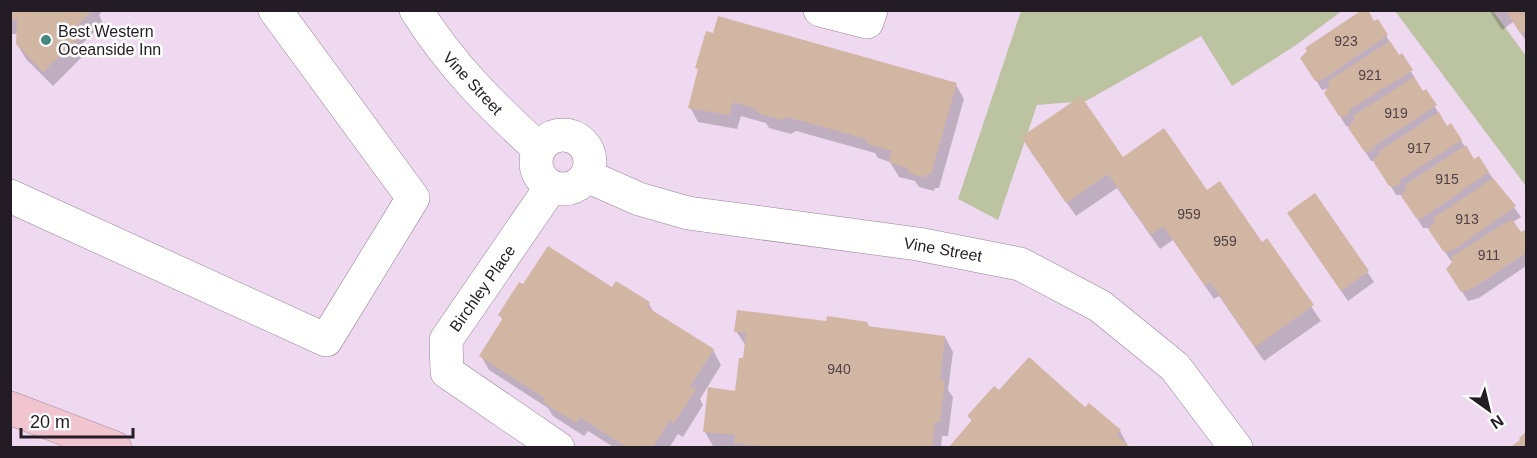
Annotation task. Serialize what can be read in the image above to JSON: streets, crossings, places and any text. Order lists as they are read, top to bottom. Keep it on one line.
{"streets":{"street":["Vine Street","Birchley Place"]},"crossings":[["Vine Street","Birchley Place"]],"places":["Best Western Oceanside Inn"],"house_numbers":["923","921","919","917","915","959","913","959","911","940"],"scale_bar":"20 m","north":"bottom right"}
